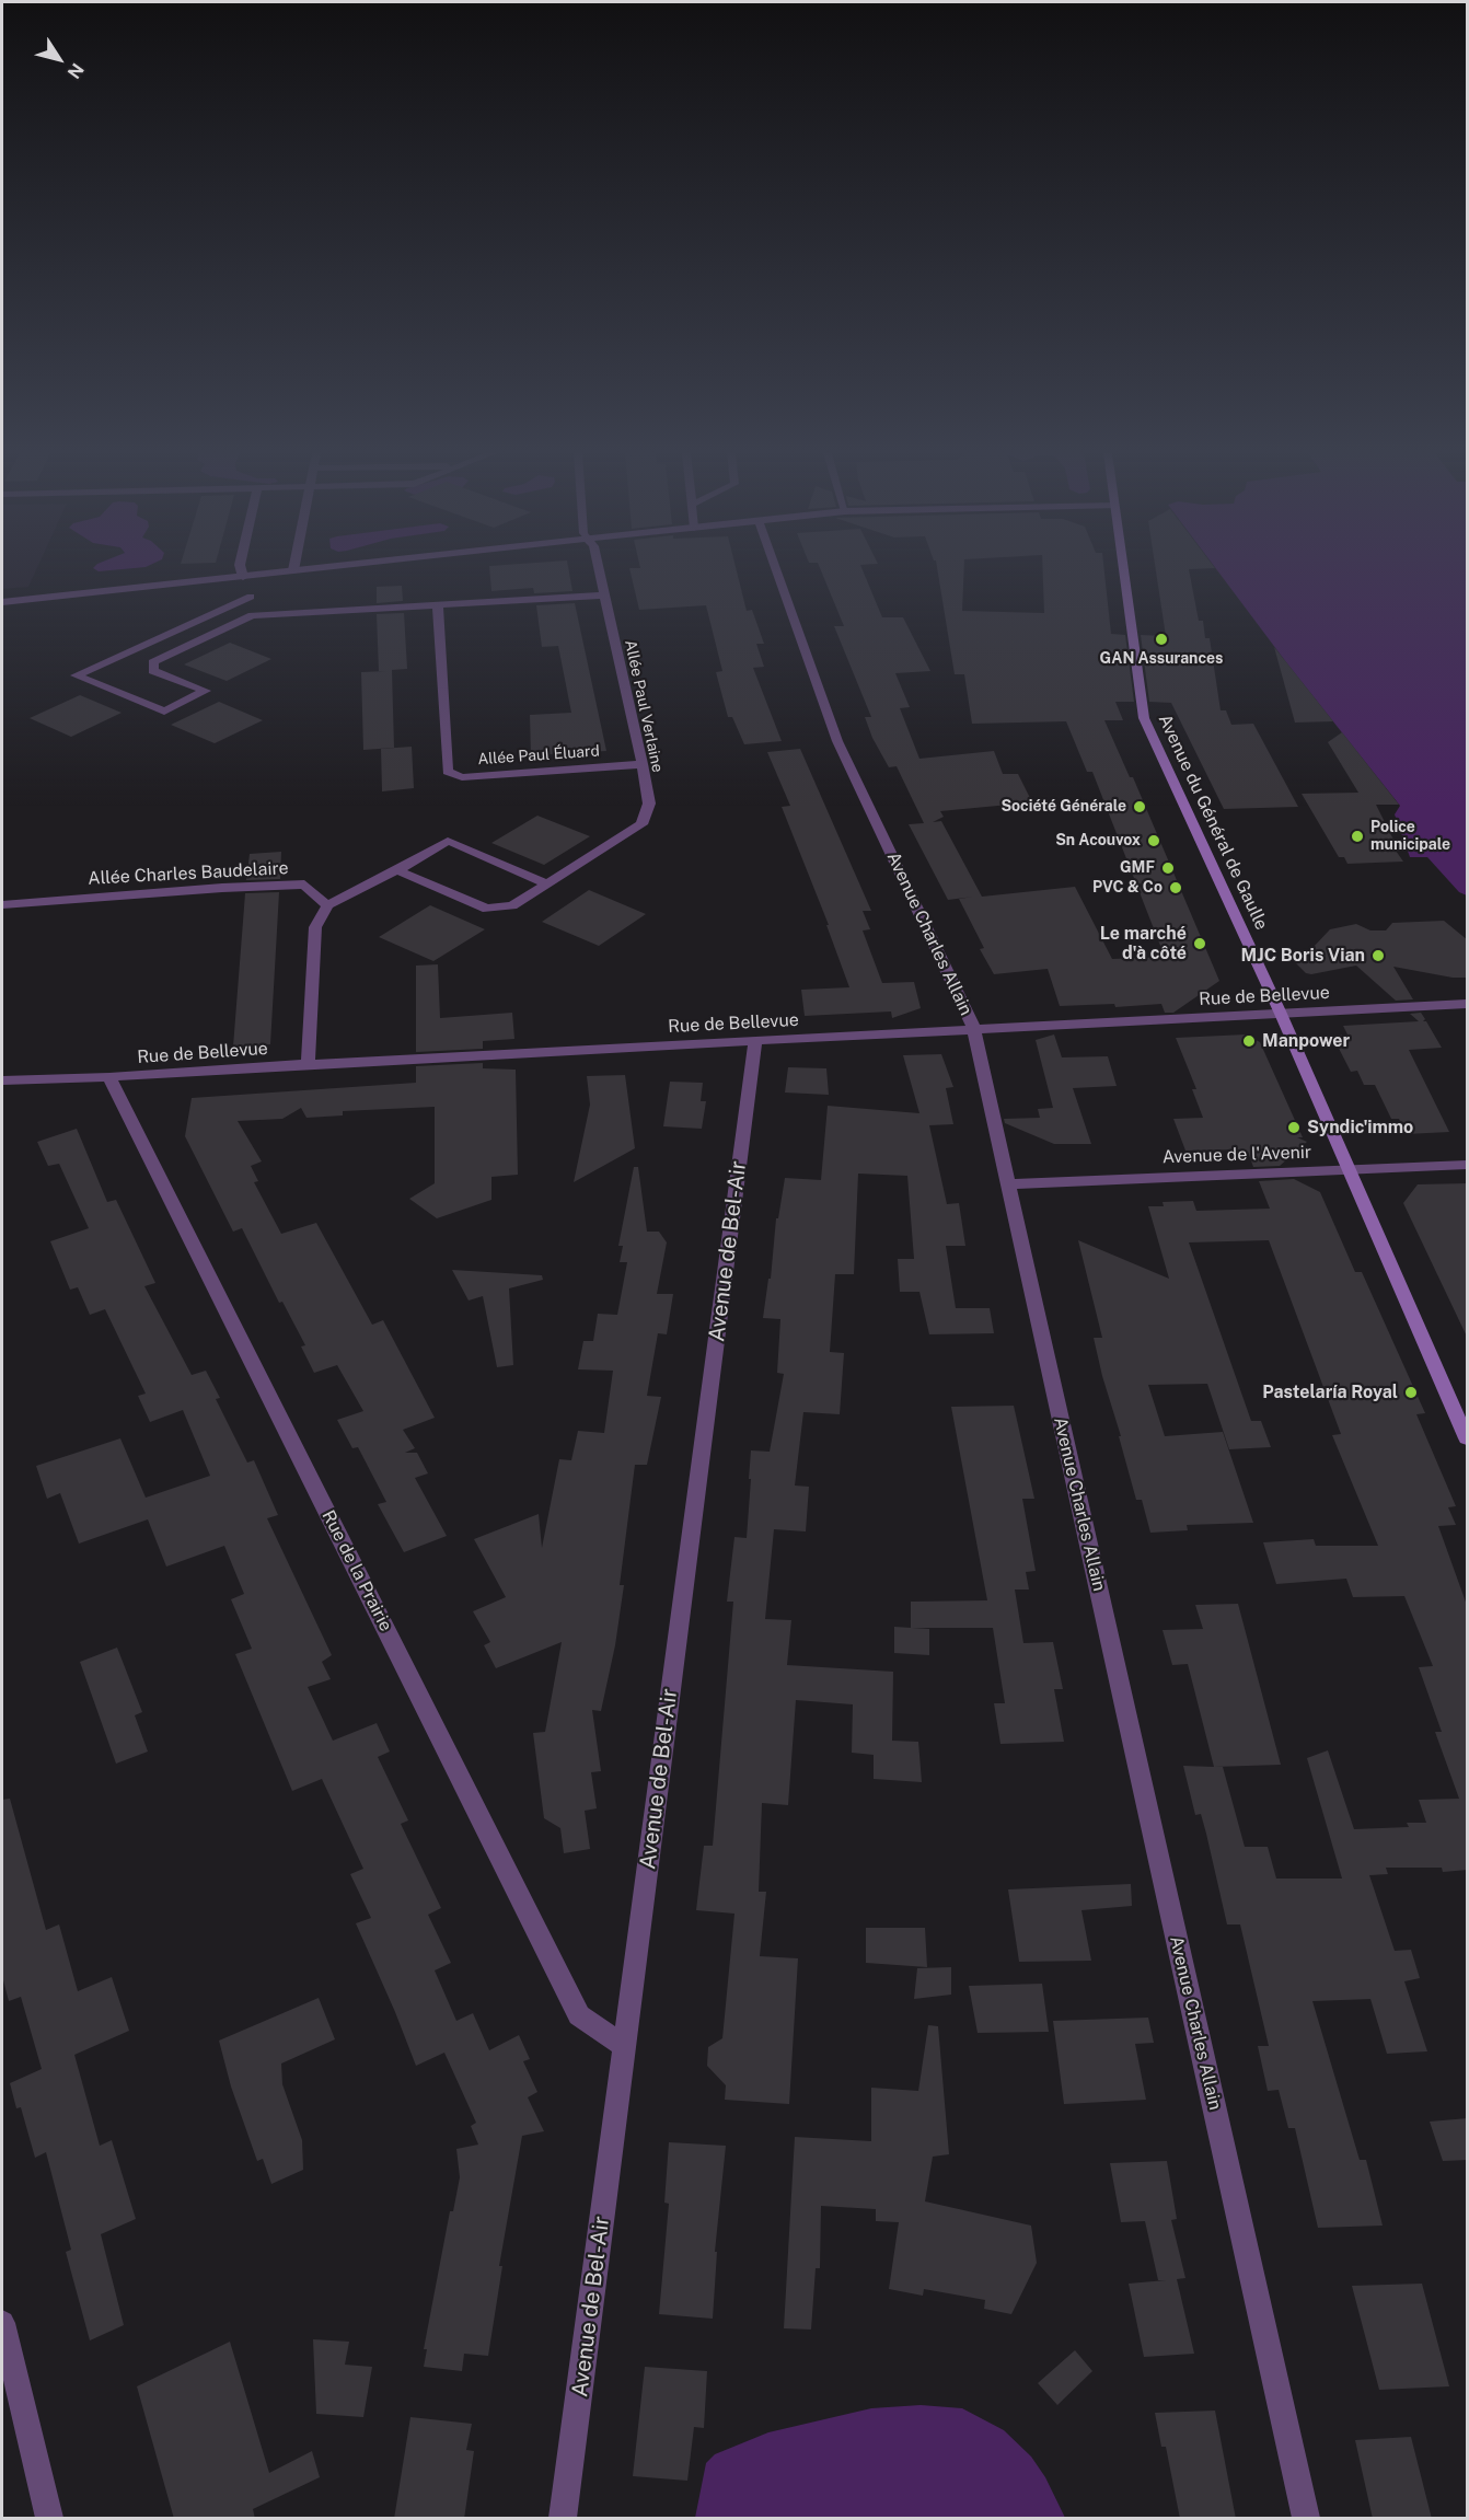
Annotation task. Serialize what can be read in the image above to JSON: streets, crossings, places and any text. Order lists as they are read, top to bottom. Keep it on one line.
{"streets":{"street":["Allée Paul Verlaine","Allée Paul Éluard","Avenue du Général de Gaulle","Allée Charles Baudelaire","Avenue Charles Allain","Rue de Bellevue","Avenue de l'Avenir","Avenue de Bel-Air","Rue de la Prairie"]},"crossings":[["Allée Paul Verlaine","Allée Paul Éluard"],["Avenue du Général de Gaulle","Rue de Bellevue"],["Avenue du Général de Gaulle","Avenue de l'Avenir"],["Avenue Charles Allain","Rue de Bellevue"],["Avenue Charles Allain","Avenue de l'Avenir"],["Rue de Bellevue","Avenue de Bel-Air"],["Rue de Bellevue","Rue de la Prairie"],["Avenue de Bel-Air","Rue de la Prairie"]],"places":["GAN Assurances","Société Générale","Police municipale","Sn Acouvox","GMF","PVC & Co","Le marché d'à côté","MJC Boris Vian","Manpower","Syndic'immo","Pastelaría Royal"],"north":"bottom right"}
